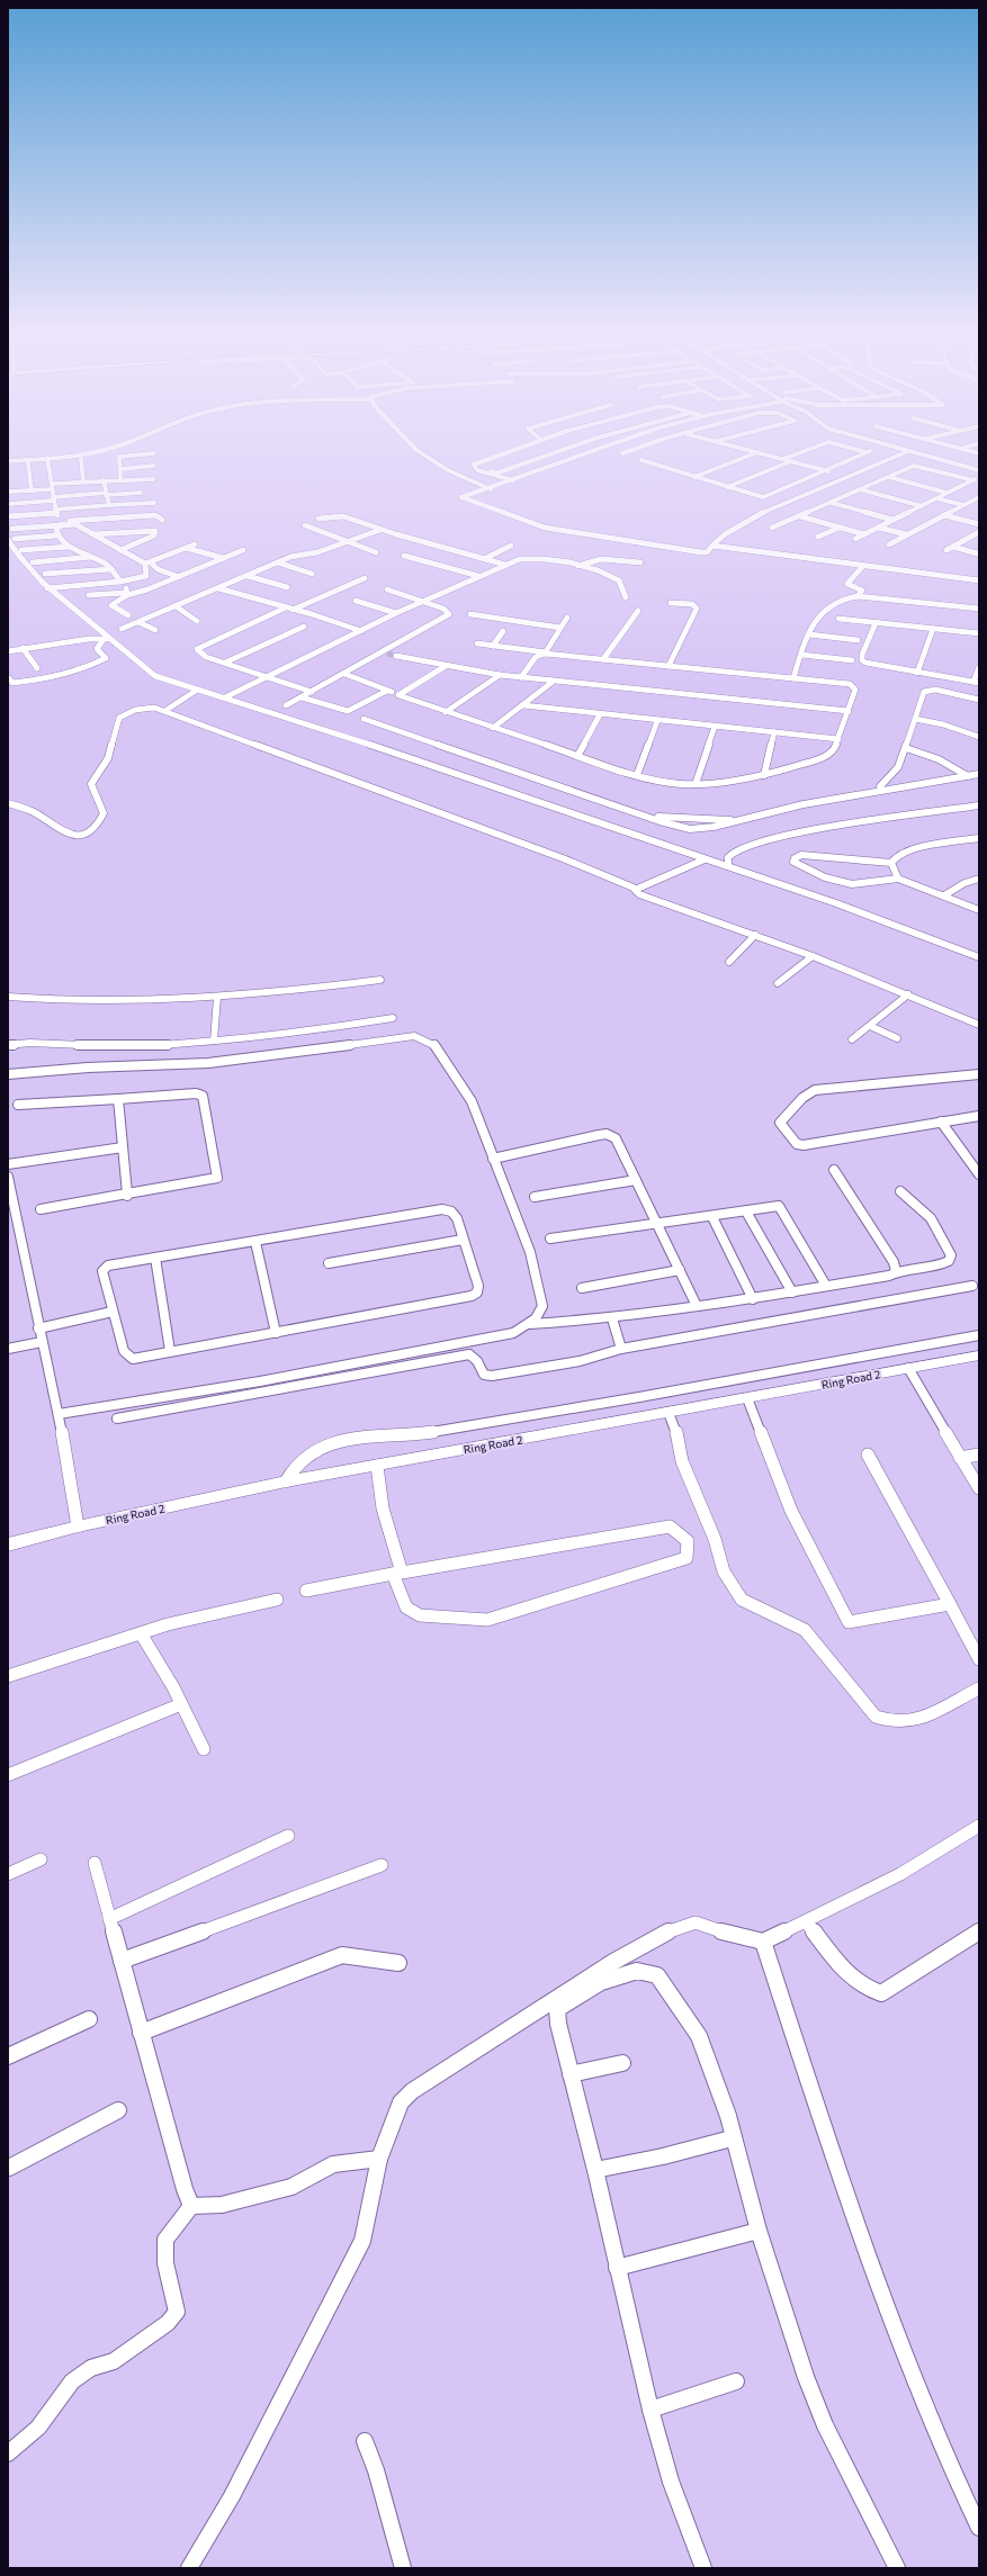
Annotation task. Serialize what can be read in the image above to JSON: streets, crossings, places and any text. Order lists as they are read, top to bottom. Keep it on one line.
{"streets":{"main road":["Ring Road 2"]}}
